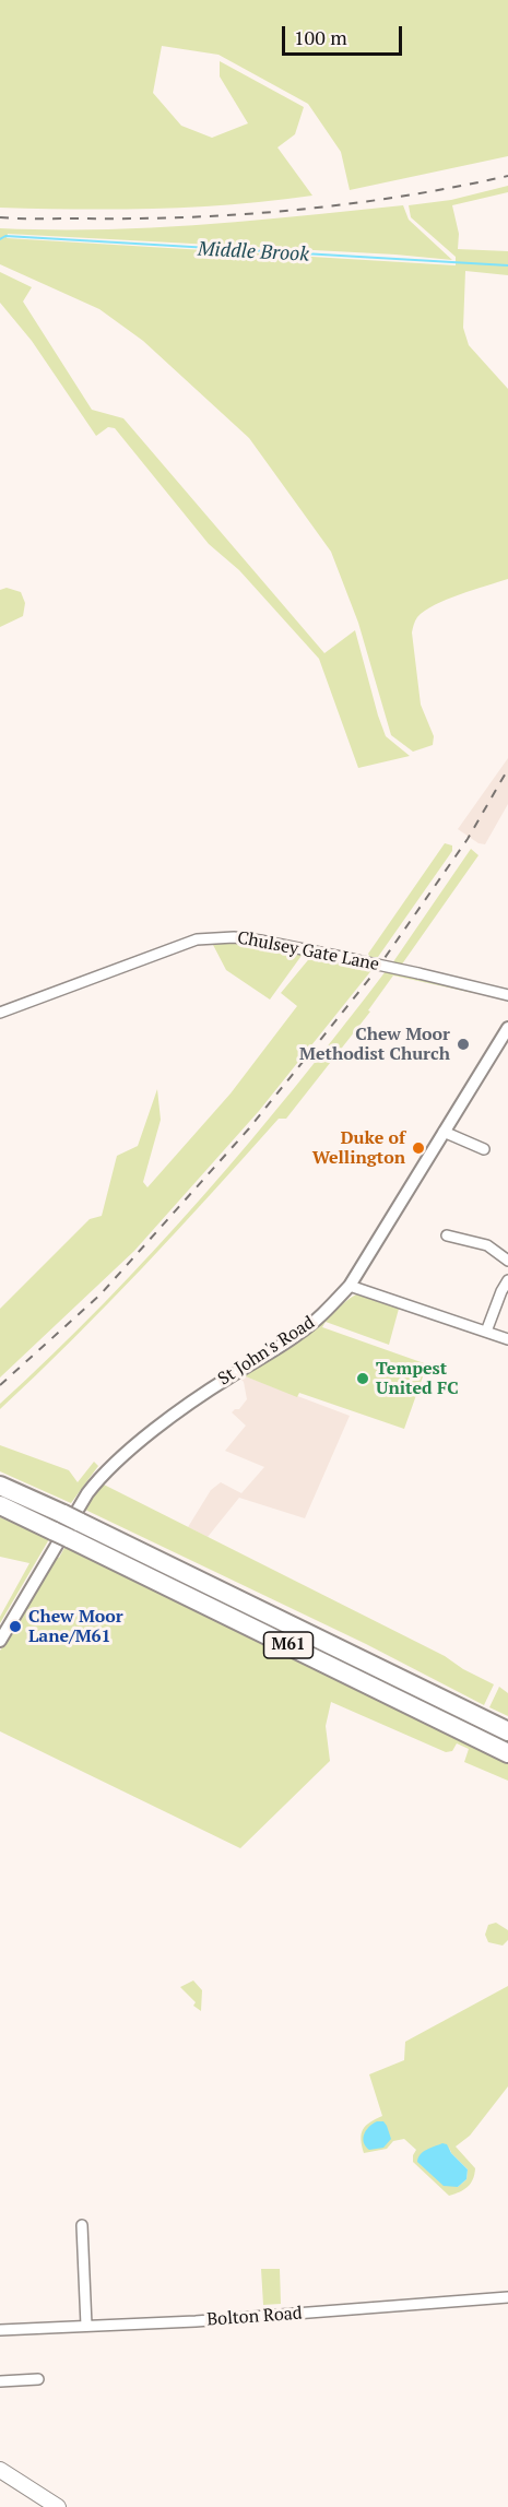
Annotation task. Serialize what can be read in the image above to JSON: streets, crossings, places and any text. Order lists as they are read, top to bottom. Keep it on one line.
{"streets":{"highway":["M61"],"street":["Chulsey Gate Lane","St John's Road","Bolton Road"]},"crossings":[["St John's Road","M61"]],"water":["Middle Brook"],"places":["Chew Moor Methodist Church","Duke of Wellington","Tempest United FC","Chew Moor Lane/M61"],"scale_bar":"100 m"}
